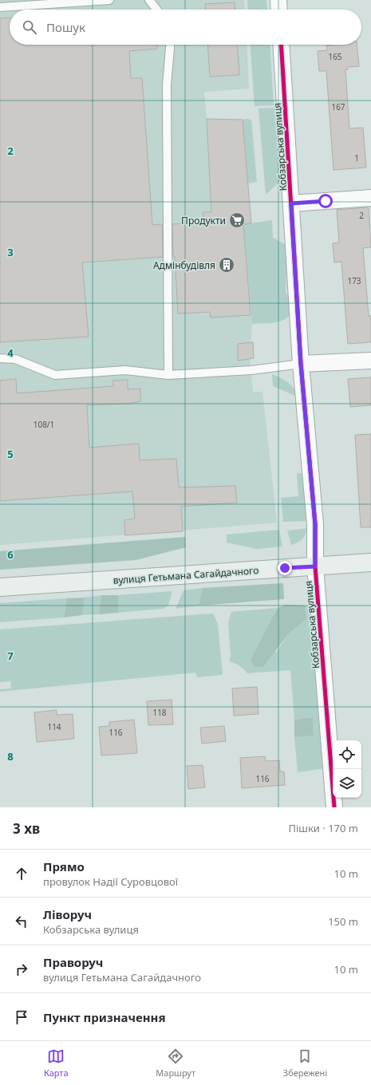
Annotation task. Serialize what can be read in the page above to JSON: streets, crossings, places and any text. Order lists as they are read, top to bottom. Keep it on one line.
{"streets":{"main road":["вулиця Гетьмана Сагайдачного"],"street":["Кобзарська вулиця"]},"crossings":[["Кобзарська вулиця","вулиця Гетьмана Сагайдачного"]],"places":{"supermarket":["Продукти"],"building":["Адмінбудівля"]},"house_numbers":["165","167","1","2","173","108/1","118","114","116","116"],"page":{"search":"Пошук","heading":["3 хв","Пішки · 170 m"],"list":[["Прямо","провулок Надії Суровцової","10 m"],["Ліворуч","Кобзарська вулиця","150 m"],["Праворуч","вулиця Гетьмана Сагайдачного","10 m"],"Пункт призначення"],"nav":["Карта","Маршрут","Збережені"]},"grid":{"rows":["2","3","4","5","6","7","8"]}}
